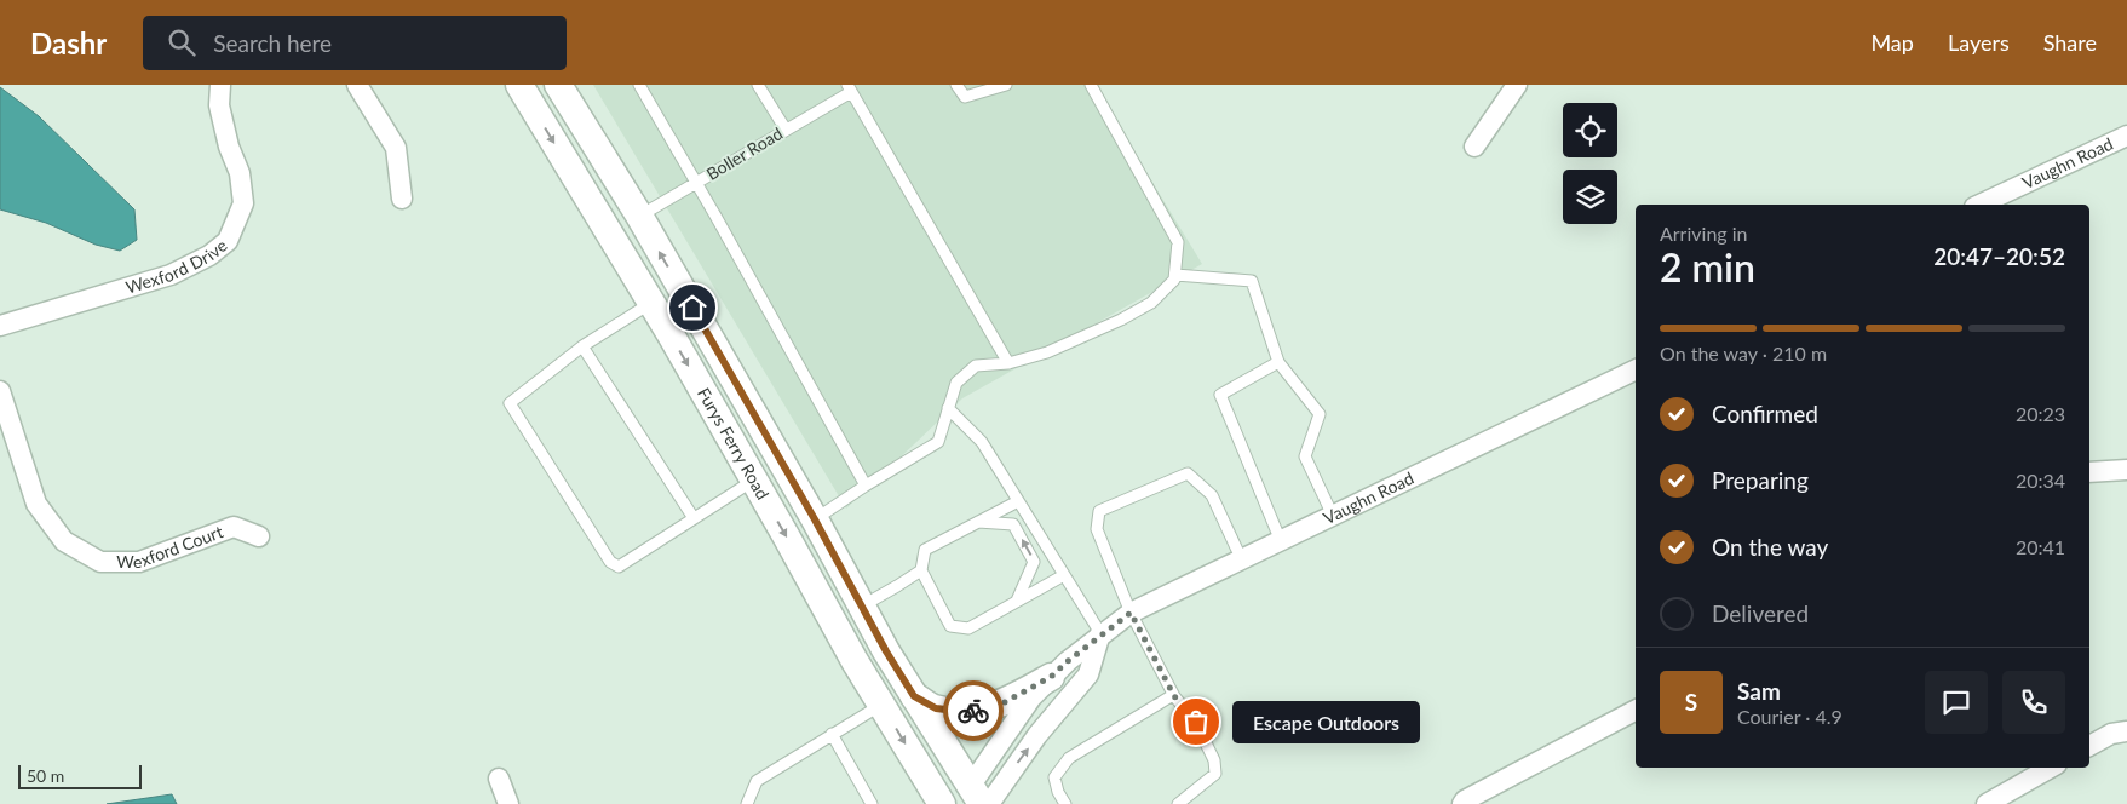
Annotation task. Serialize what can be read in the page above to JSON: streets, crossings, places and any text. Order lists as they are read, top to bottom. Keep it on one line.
{"streets":{"main road":["Furys Ferry Road"],"street":["Vaughn Road","Wexford Drive","Wexford Court"],"lane":["Boller Road"]},"crossings":[["Boller Road","Furys Ferry Road"],["Vaughn Road","Furys Ferry Road"]],"places":["Escape Outdoors"],"scale_bar":"50 m","page":{"header":"Dashr","search":"Search here","nav":["Map","Layers","Share"],"heading":["2 min","Arriving in","20:47–20:52"],"panel":["Sam","Courier · 4.9"],"bar":"On the way · 210 m","list":[["Confirmed","20:23"],["Preparing","20:34"],["On the way","20:41"],"Delivered"],"round":"S","bubble":"Escape Outdoors","scale":"50 m"}}
